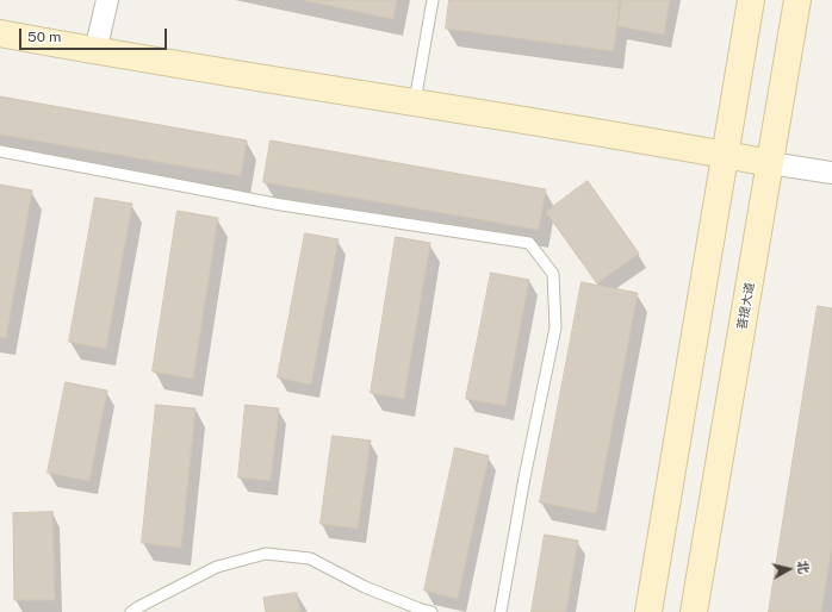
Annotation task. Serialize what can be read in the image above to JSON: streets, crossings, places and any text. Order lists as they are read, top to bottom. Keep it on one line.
{"streets":{"main road":["菩提大道"]},"scale_bar":"50 m","north":"right"}
